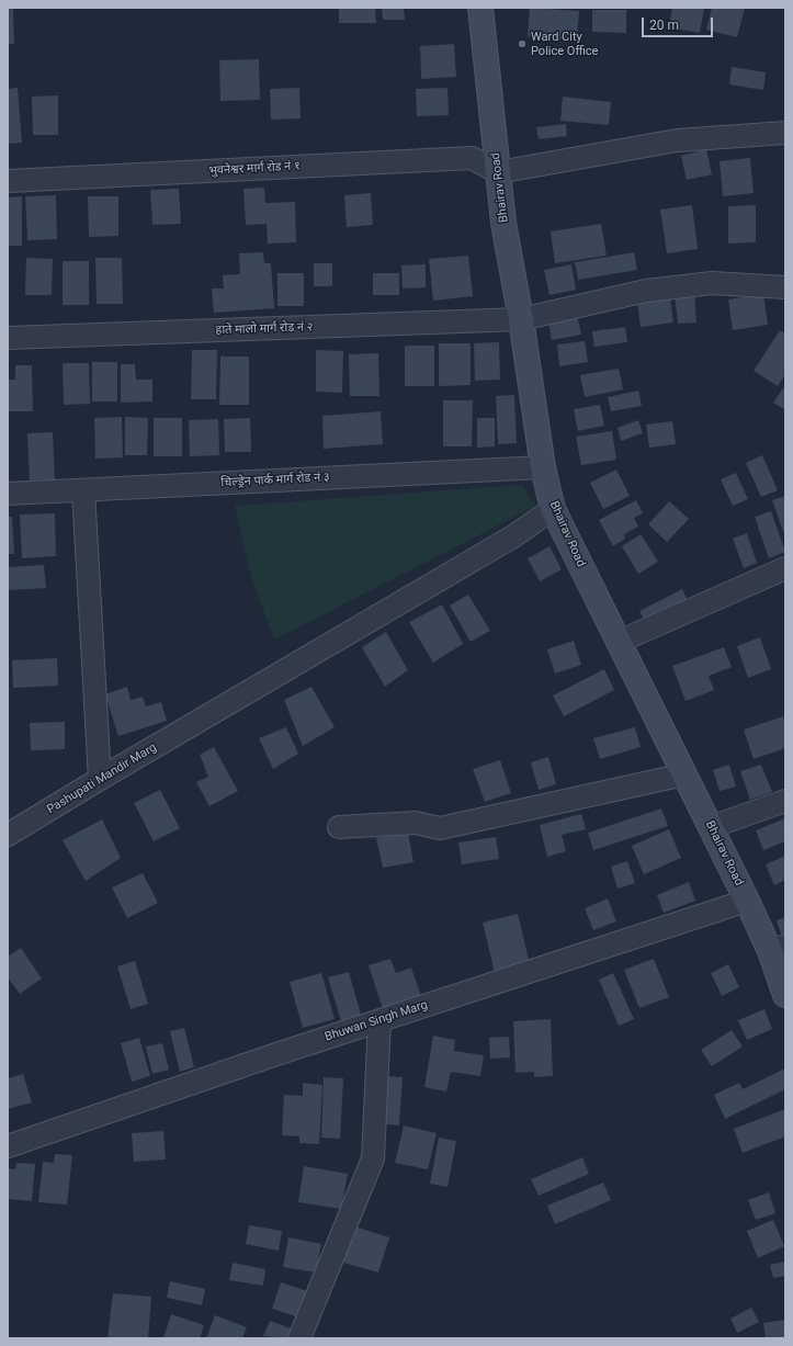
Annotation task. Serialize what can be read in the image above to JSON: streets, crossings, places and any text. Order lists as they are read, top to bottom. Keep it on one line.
{"streets":{"main road":["Bhairav Road"],"street":["भुवनेश्वर मार्ग रोड नं १","हाते मालो मार्ग रोड नं २","चिल्ड्रेन पार्क मार्ग रोड नं ३","Pashupati Mandir Marg","Bhuwan Singh Marg"]},"crossings":[["भुवनेश्वर मार्ग रोड नं १","Bhairav Road"],["Bhairav Road","हाते मालो मार्ग रोड नं २"],["Bhairav Road","चिल्ड्रेन पार्क मार्ग रोड नं ३"],["Bhairav Road","Pashupati Mandir Marg"],["Bhairav Road","Bhuwan Singh Marg"]],"places":["Ward City Police Office"],"scale_bar":"20 m"}
